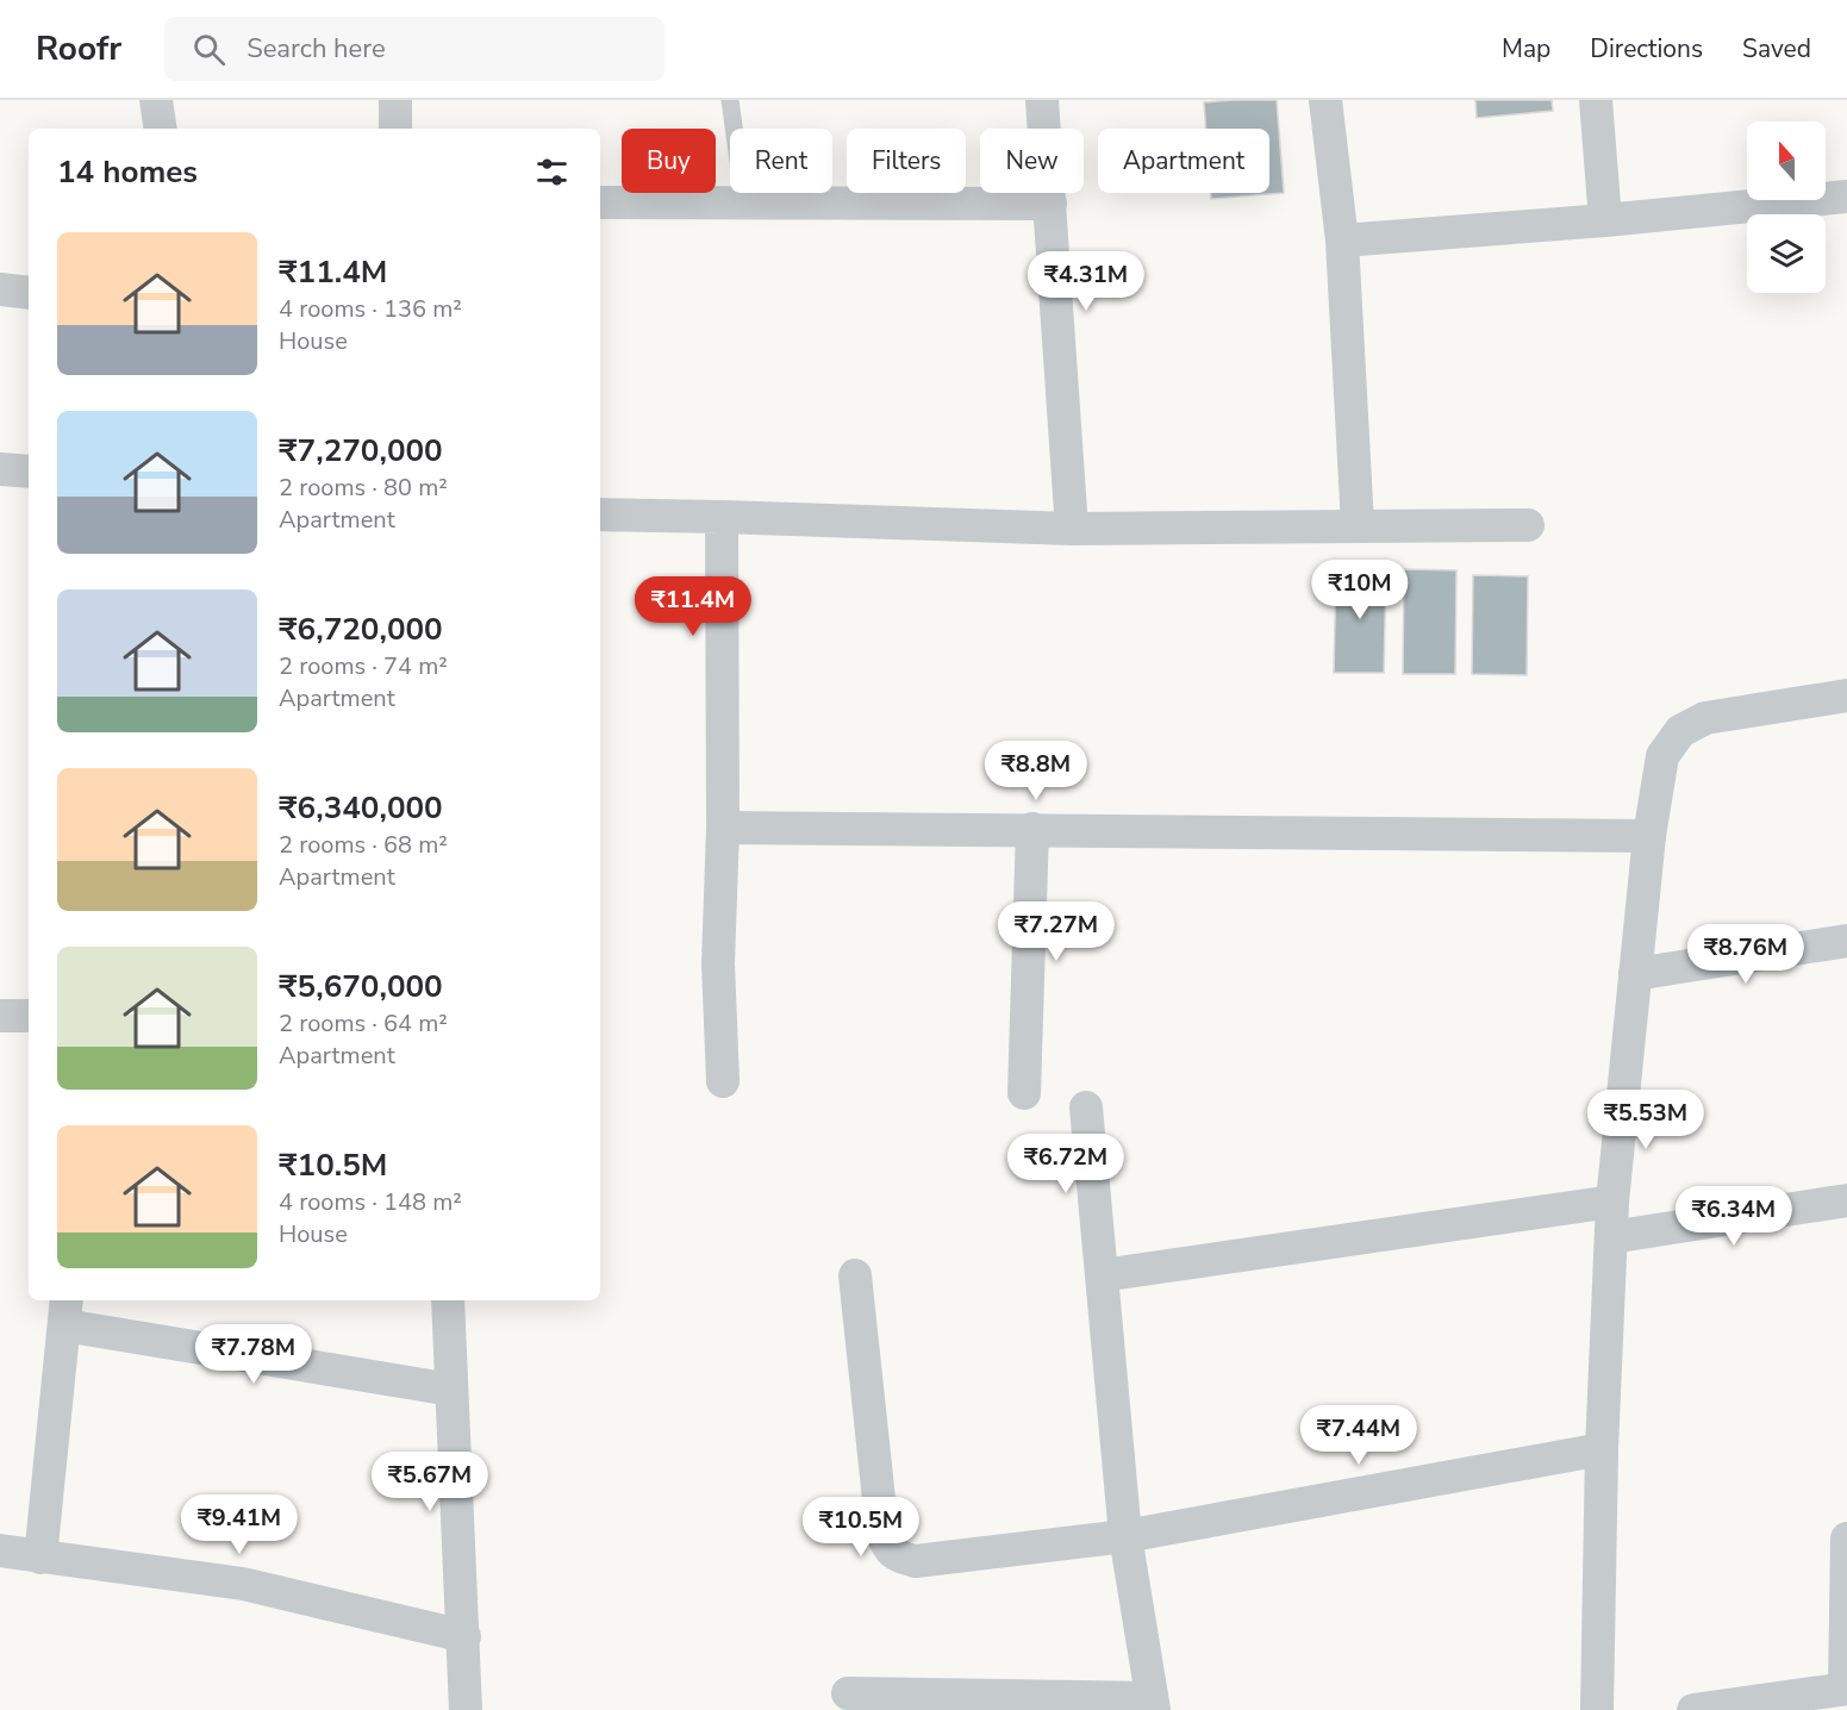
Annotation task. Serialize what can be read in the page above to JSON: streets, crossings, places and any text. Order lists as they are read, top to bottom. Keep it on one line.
{"north":"top","page":{"header":"Roofr","search":"Search here","nav":["Map","Directions","Saved"],"chip":["Buy","Rent","Filters","New","Apartment"],"heading":"14 homes","list":[{"name":"₹11.4M","note":"4 rooms · 136 m² · House"},{"name":"₹7,270,000","note":"2 rooms · 80 m² · Apartment"},{"name":"₹6,720,000","note":"2 rooms · 74 m² · Apartment"},{"name":"₹6,340,000","note":"2 rooms · 68 m² · Apartment"},{"name":"₹5,670,000","note":"2 rooms · 64 m² · Apartment"},{"name":"₹10.5M","note":"4 rooms · 148 m² · House"}],"price":["₹4.31M","₹10M","₹11.4M","₹8.8M","₹7.27M","₹8.76M","₹5.53M","₹6.72M","₹6.34M","₹7.78M","₹7.44M","₹5.67M","₹9.41M","₹10.5M"]}}
